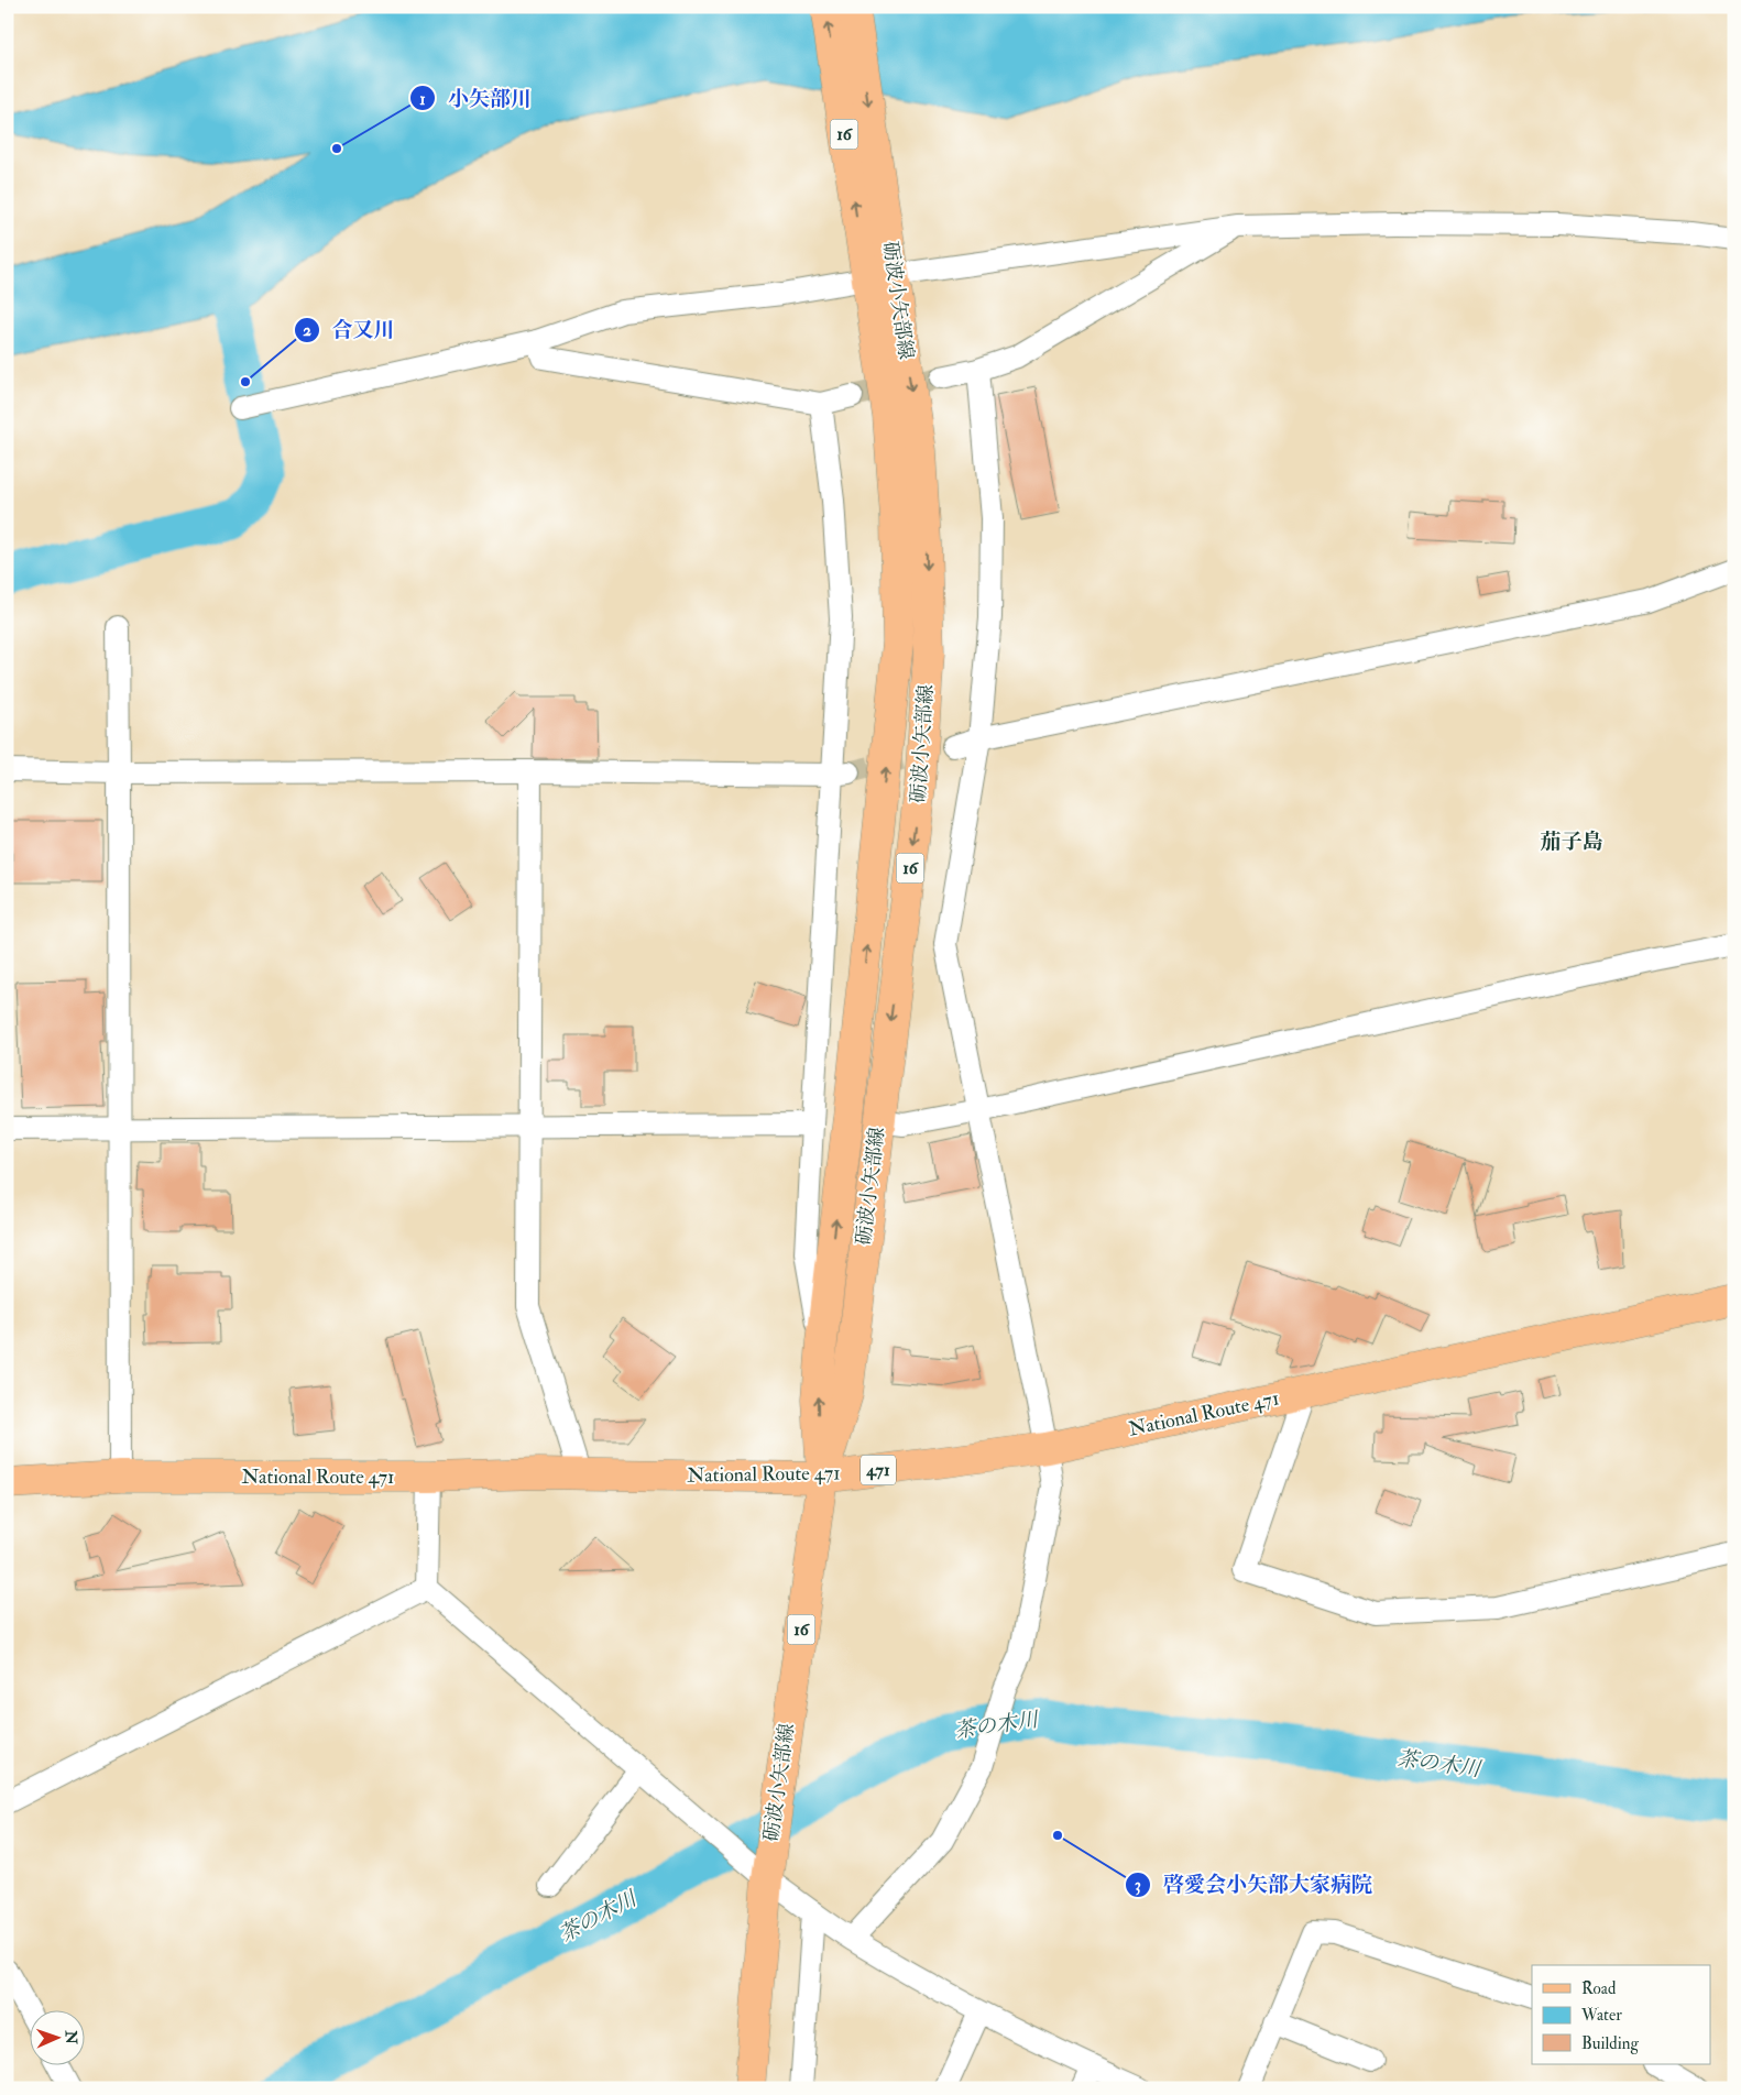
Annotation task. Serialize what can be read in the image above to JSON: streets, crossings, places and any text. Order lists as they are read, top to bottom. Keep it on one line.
{"streets":{"main road":["16","砺波小矢部線","National Route 471","471"]},"crossings":[["砺波小矢部線","National Route 471"]],"districts":["茄子島"],"water":["茶の木川"],"places":["小矢部川","合又川","啓愛会小矢部大家病院"],"legend":["Road","Water","Building"],"north":"right"}
